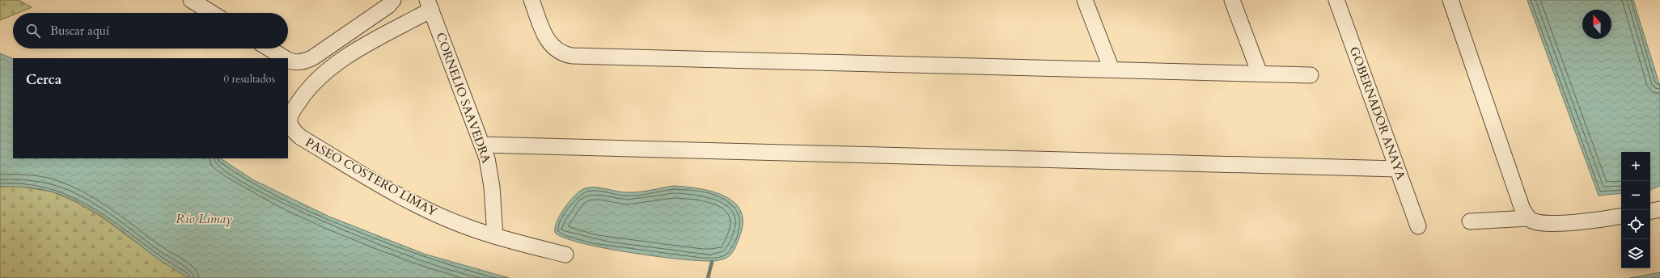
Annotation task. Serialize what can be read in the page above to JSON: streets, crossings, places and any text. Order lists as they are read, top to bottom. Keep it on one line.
{"streets":{"street":["CORNELIO SAAVEDRA","GOBERNADOR ANAYA","PASEO COSTERO LIMAY"]},"crossings":[["CORNELIO SAAVEDRA","PASEO COSTERO LIMAY"]],"water":["Río Limay"],"north":"top","page":{"search":"Buscar aquí","heading":["Cerca","0 resultados"],"map_buttons":["+","−"]}}
